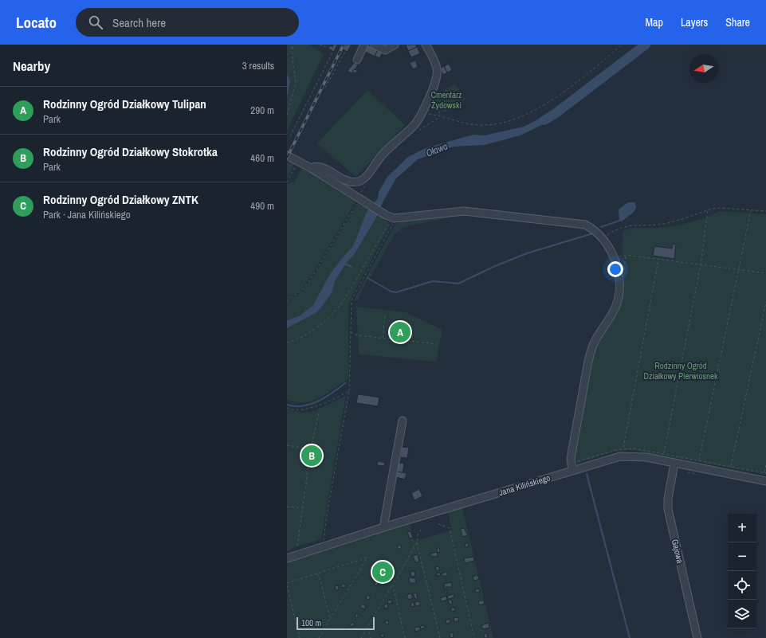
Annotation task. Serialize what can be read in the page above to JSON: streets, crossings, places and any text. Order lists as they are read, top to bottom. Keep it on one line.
{"streets":{"street":["Jana Kilińskiego","Gajowa"]},"crossings":[["Jana Kilińskiego","Gajowa"]],"water":["Oława"],"parks":["Cmentarz Żydowski","Rodzinny Ogród Działkowy Pierwiosnek"],"scale_bar":"100 m","north":"left","page":{"header":"Locato","search":"Search here","nav":["Map","Layers","Share"],"heading":["Nearby","3 results"],"list":[{"mark":"A","name":"Rodzinny Ogród Działkowy Tulipan","note":"Park","value":"290 m"},{"mark":"B","name":"Rodzinny Ogród Działkowy Stokrotka","note":"Park","value":"460 m"},{"mark":"C","name":"Rodzinny Ogród Działkowy ZNTK","note":"Park · Jana Kilińskiego","value":"490 m"}],"pins":["A","B","C"],"map_buttons":["+","−"],"scale":"100 m"}}
